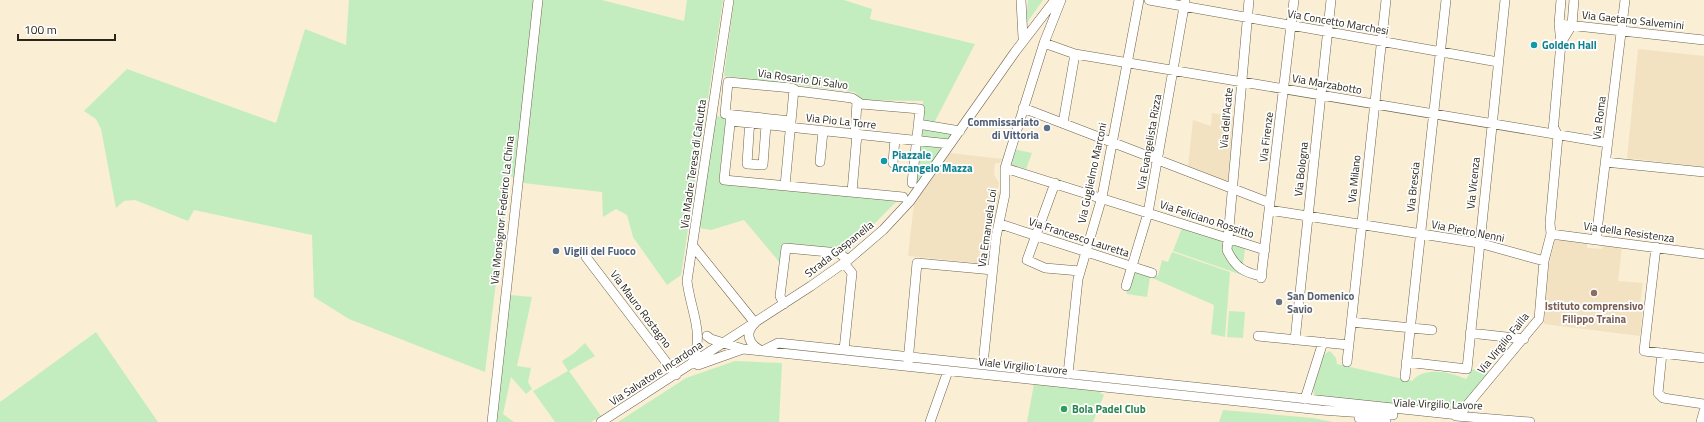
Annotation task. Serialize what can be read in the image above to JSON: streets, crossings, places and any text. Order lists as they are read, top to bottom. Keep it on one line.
{"streets":{"street":["Via Gaetano Salvemini","Via Concetto Marchesi","Via Rosario Di Salvo","Via Marzabotto","Via dell'Acate","Via Roma","Via Pio La Torre","Via Firenze","Via Evangelista Rizza","Via Madre Teresa di Calcutta","Via Bologna","Via Guglielmo Marconi","Via Milano","Via Vicenza","Via Brescia","Via Monsignor Federico La China","Via Feliciano Rossitto","Via Emanuela Loi","Via Pietro Nenni","Via della Resistenza","Via Francesco Lauretta","Strada Gaspanella","Via Mauro Rostagno","Via Virgilio Failla","Viale Virgilio Lavore","Via Salvatore Incardona"]},"crossings":[["Via Gaetano Salvemini","Via Roma"],["Via Gaetano Salvemini","Via Virgilio Failla"],["Via Concetto Marchesi","Via dell'Acate"],["Via Concetto Marchesi","Via Firenze"],["Via Concetto Marchesi","Via Evangelista Rizza"],["Via Concetto Marchesi","Via Bologna"],["Via Concetto Marchesi","Via Milano"],["Via Concetto Marchesi","Via Vicenza"],["Via Concetto Marchesi","Via Brescia"],["Via Marzabotto","Via dell'Acate"],["Via Marzabotto","Via Roma"],["Via Marzabotto","Via Firenze"],["Via Marzabotto","Via Evangelista Rizza"],["Via Marzabotto","Via Bologna"],["Via Marzabotto","Via Guglielmo Marconi"],["Via Marzabotto","Via Milano"],["Via Marzabotto","Via Vicenza"],["Via Marzabotto","Via Brescia"],["Via Marzabotto","Via Emanuela Loi"],["Via Marzabotto","Via Virgilio Failla"],["Via dell'Acate","Via Firenze"],["Via dell'Acate","Via Feliciano Rossitto"],["Via dell'Acate","Via Pietro Nenni"],["Via Roma","Via della Resistenza"],["Via Pio La Torre","Strada Gaspanella"],["Via Firenze","Via Feliciano Rossitto"],["Via Firenze","Via Pietro Nenni"],["Via Evangelista Rizza","Via Feliciano Rossitto"],["Via Evangelista Rizza","Via Pietro Nenni"],["Via Evangelista Rizza","Via Francesco Lauretta"],["Via Madre Teresa di Calcutta","Viale Virgilio Lavore"],["Via Bologna","Via Pietro Nenni"],["Via Guglielmo Marconi","Via Feliciano Rossitto"],["Via Guglielmo Marconi","Via Pietro Nenni"],["Via Guglielmo Marconi","Via Francesco Lauretta"],["Via Milano","Via Pietro Nenni"],["Via Vicenza","Via Brescia"],["Via Vicenza","Via Pietro Nenni"],["Via Brescia","Via Pietro Nenni"],["Via Feliciano Rossitto","Via Emanuela Loi"],["Via Emanuela Loi","Via Pietro Nenni"],["Via Emanuela Loi","Via Francesco Lauretta"],["Via Pietro Nenni","Via Virgilio Failla"],["Via della Resistenza","Via Virgilio Failla"],["Strada Gaspanella","Viale Virgilio Lavore"],["Strada Gaspanella","Via Salvatore Incardona"],["Via Mauro Rostagno","Via Salvatore Incardona"],["Via Virgilio Failla","Viale Virgilio Lavore"],["Viale Virgilio Lavore","Via Salvatore Incardona"]],"places":["Golden Hall","Commissariato di Vittoria","Piazzale Arcangelo Mazza","Vigili del Fuoco","Istituto comprensivo Filippo Traina","San Domenico Savio","Bola Padel Club"],"scale_bar":"100 m"}
